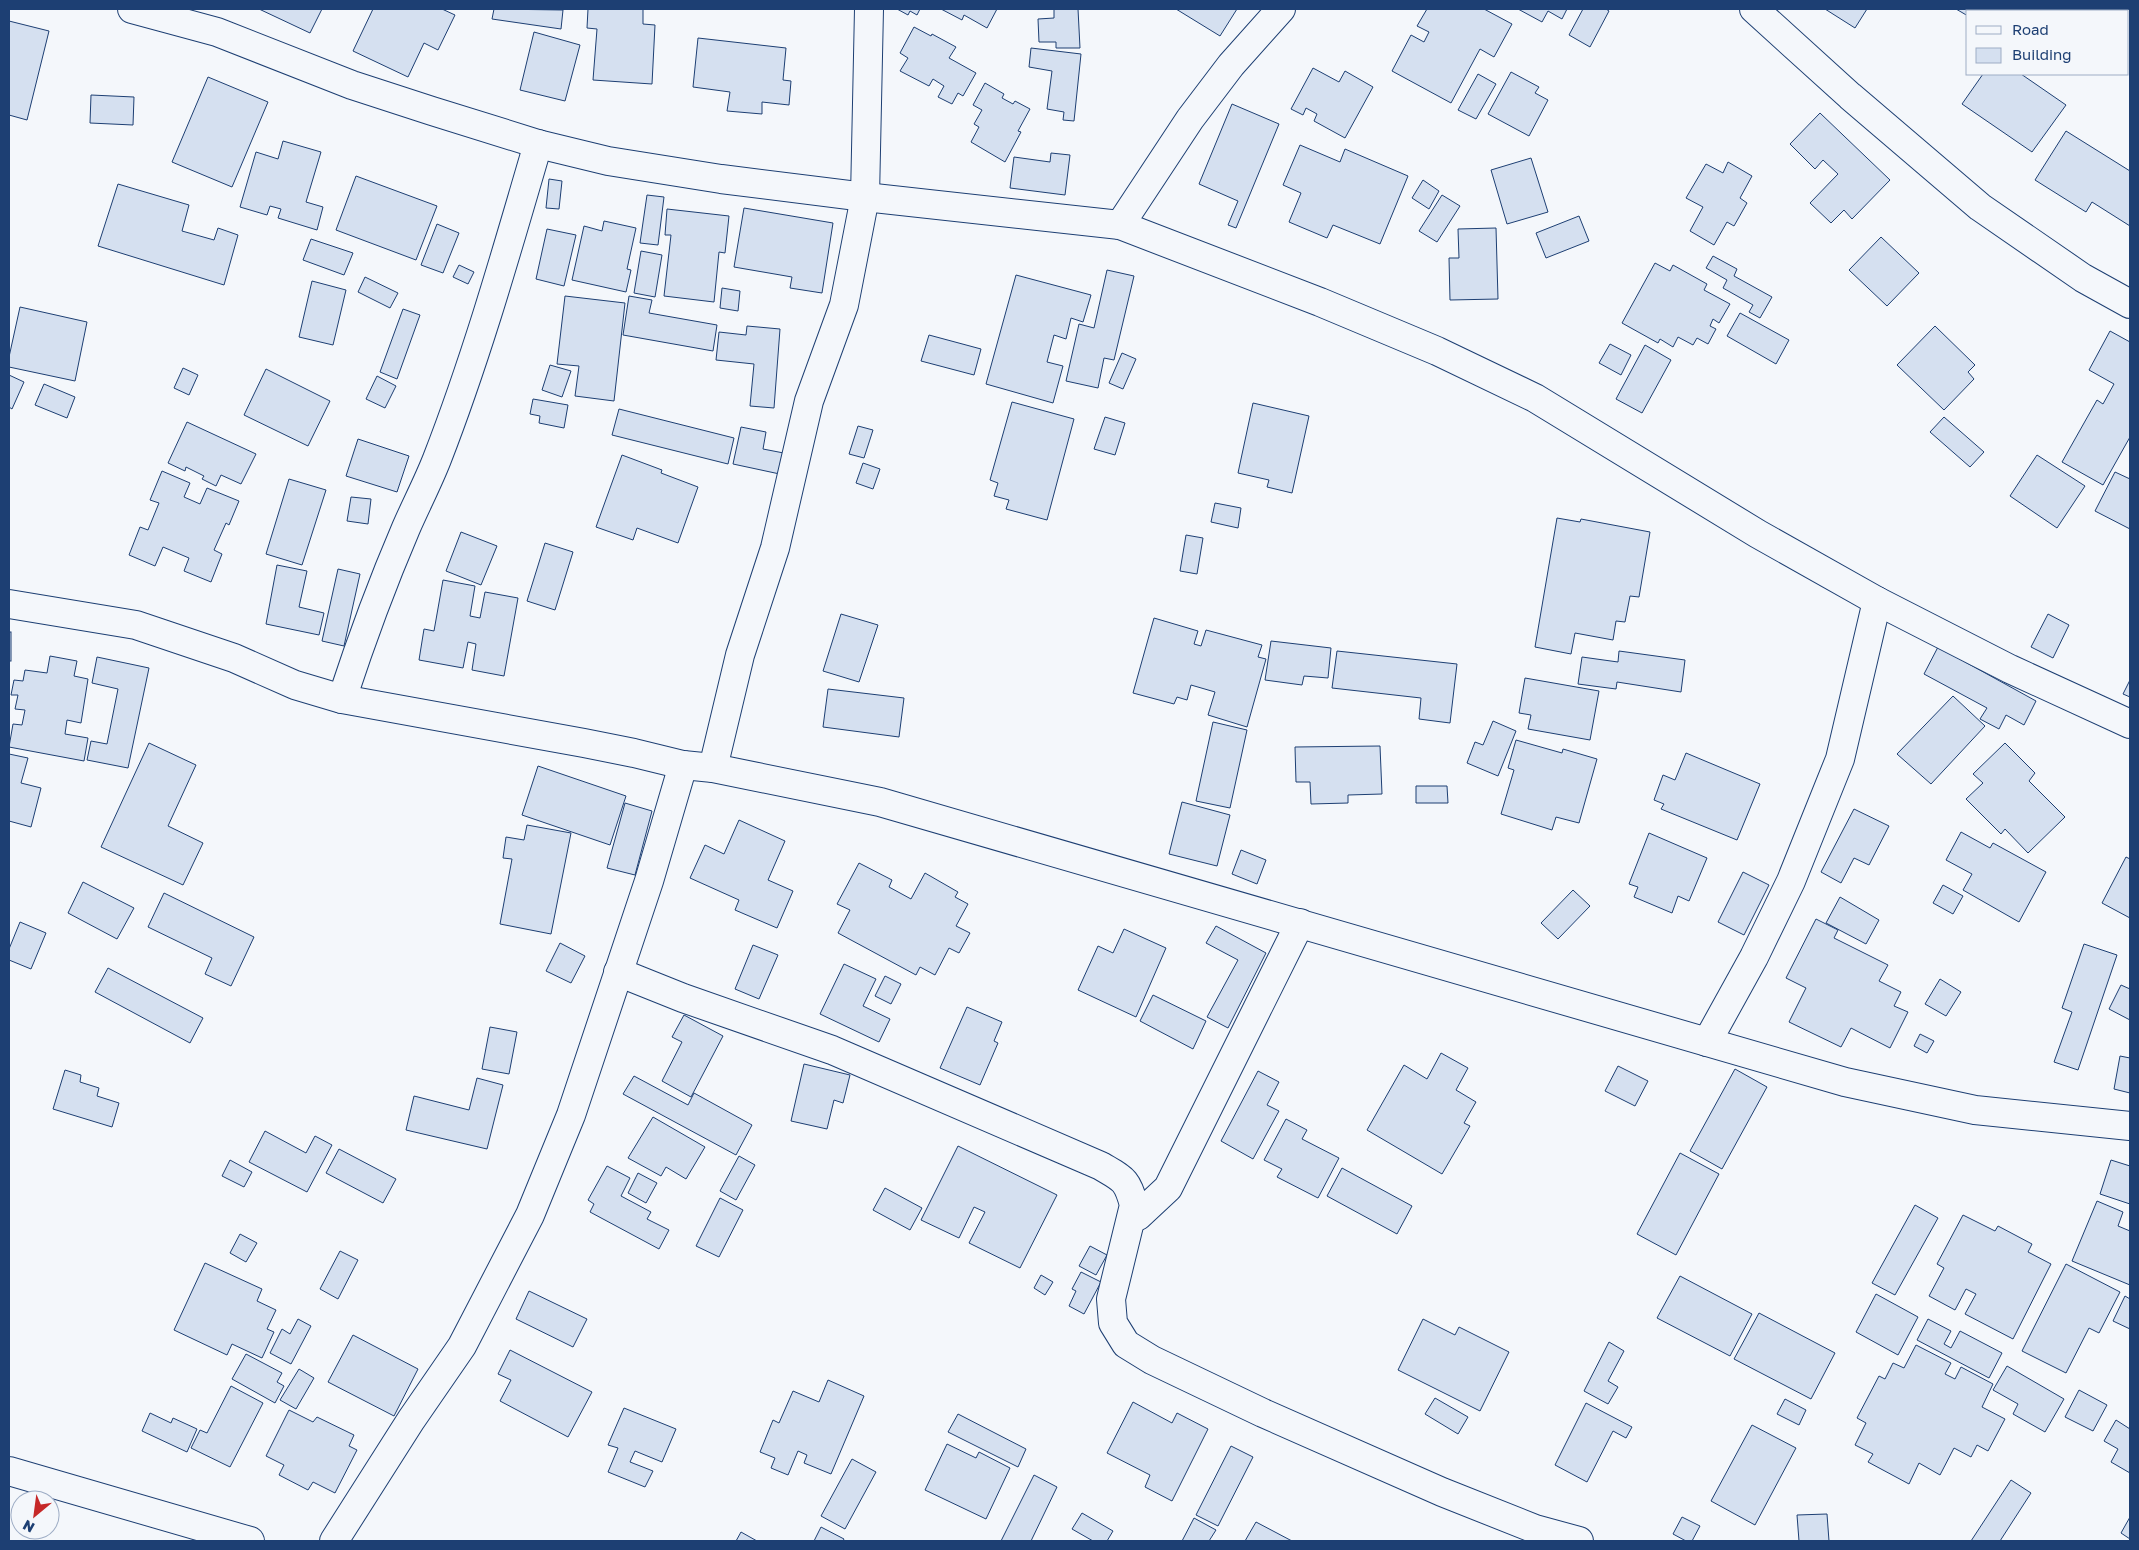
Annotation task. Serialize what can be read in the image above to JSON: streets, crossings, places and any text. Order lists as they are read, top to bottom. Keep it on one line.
{"legend":["Road","Building"],"north":"bottom left"}
